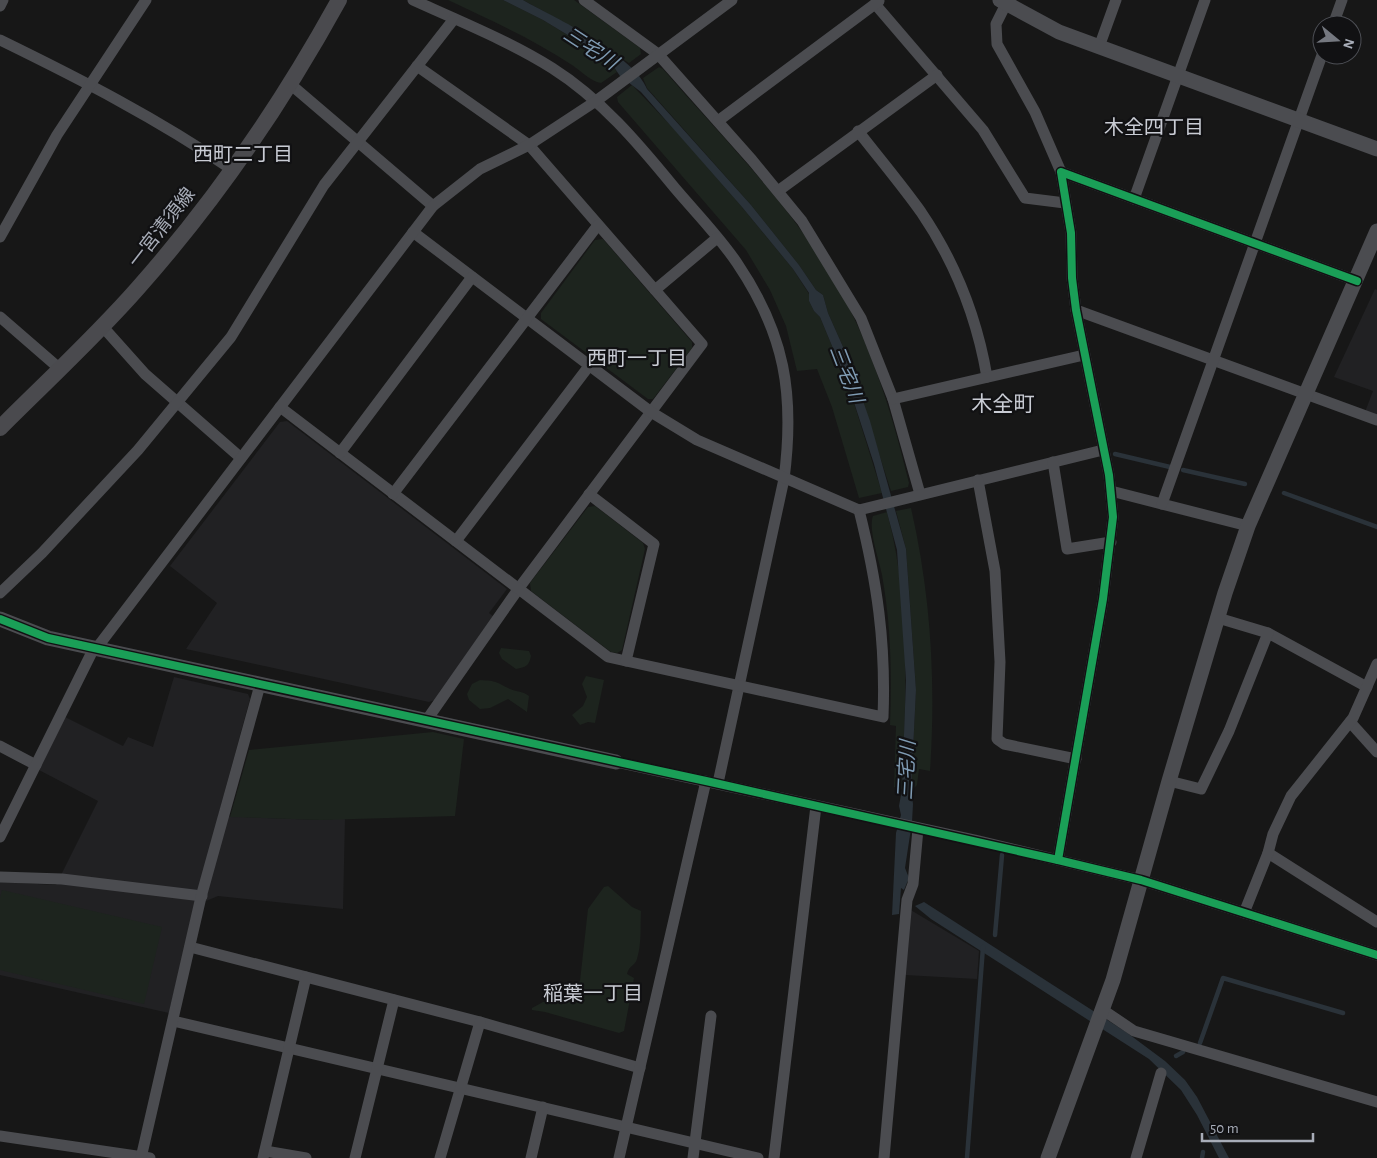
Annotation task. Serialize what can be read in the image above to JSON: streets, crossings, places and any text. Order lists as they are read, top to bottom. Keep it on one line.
{"streets":{"main road":["一宮清須線"]},"districts":["木全四丁目","西町二丁目","西町一丁目","木全町","稲葉一丁目"],"water":["三宅川"],"scale_bar":"50 m","north":"right"}
